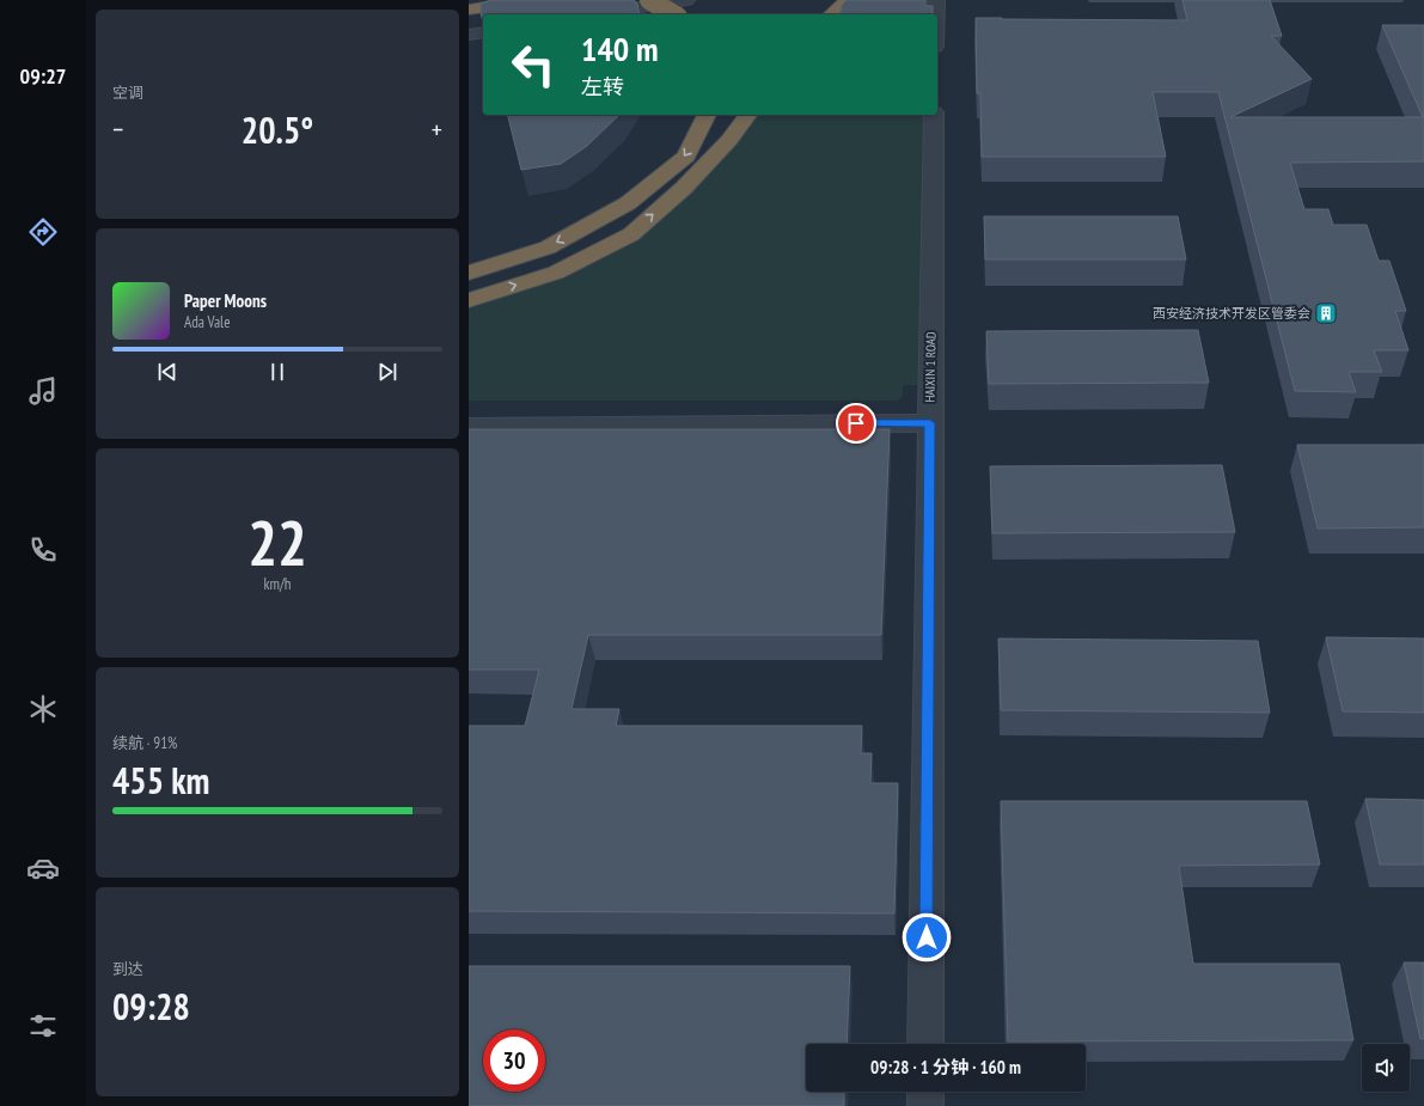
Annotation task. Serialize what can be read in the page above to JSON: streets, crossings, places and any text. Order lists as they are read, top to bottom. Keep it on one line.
{"streets":{"street":["HAIXIN 1 ROAD"]},"places":{"building":["西安经济技术开发区管委会"]},"page":{"tabs":"09:27","tile":["空调",["22","km/h"],["续航 · 91%","455 km"],["到达","09:28"]],"turn":["140 m","左转"],"heat":["−","20.5°","+"],"song":["Paper Moons","Ada Vale"],"limit":"30","trip":"09:28 · 1 分钟 · 160 m"}}
